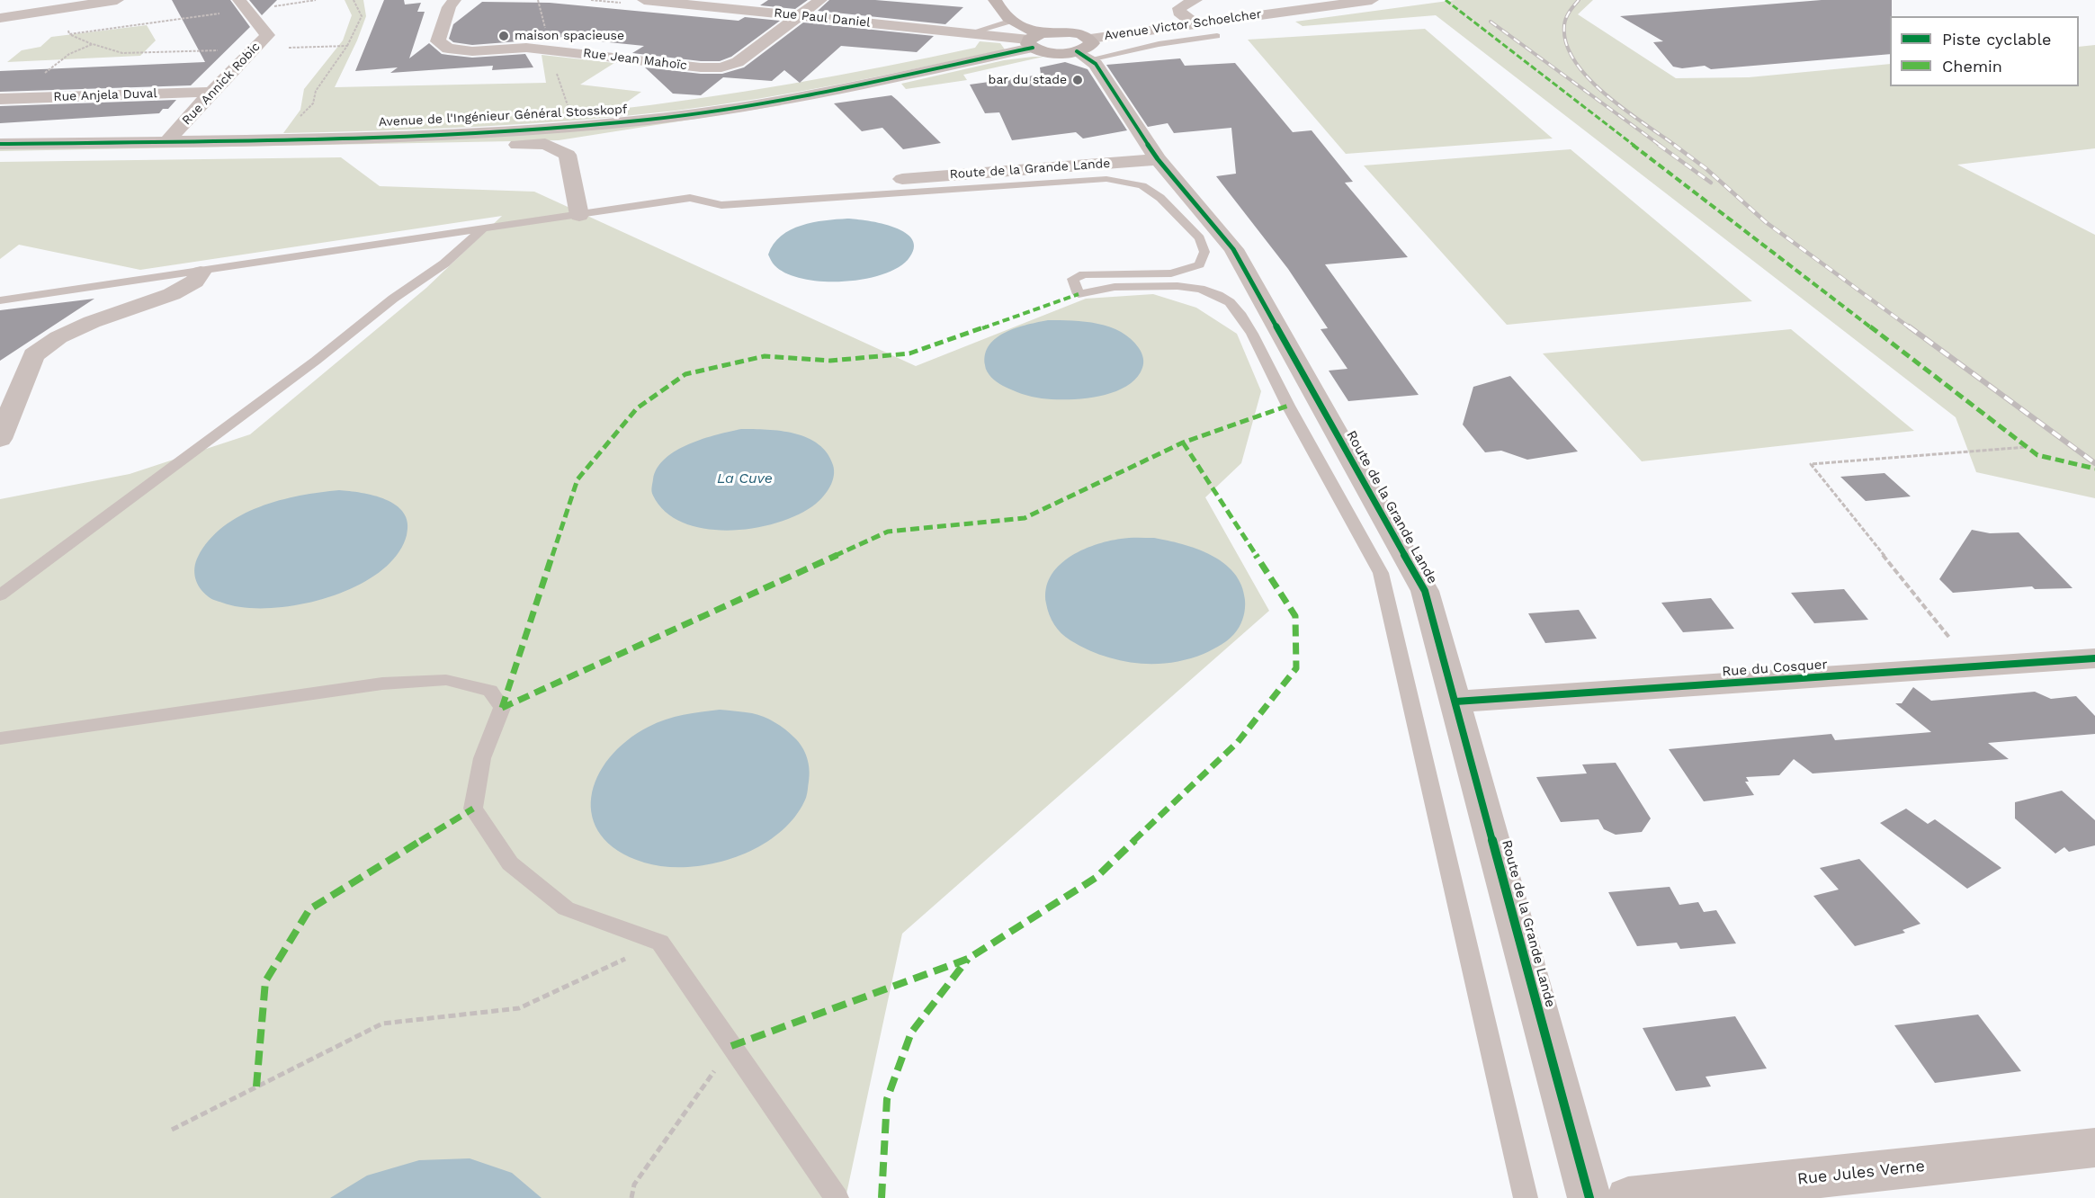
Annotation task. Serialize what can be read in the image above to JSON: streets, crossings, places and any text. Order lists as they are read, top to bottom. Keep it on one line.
{"streets":{"street":["Rue Paul Daniel","Avenue Victor Schoelcher","Rue Jean Mahoïc","Rue Annick Robic","Rue Anjela Duval","Avenue de l'Ingénieur Général Stosskopf","Route de la Grande Lande","Rue du Cosquer","Rue Jules Verne"]},"crossings":[["Rue Paul Daniel","Rue Jean Mahoïc"],["Rue Paul Daniel","Avenue de l'Ingénieur Général Stosskopf"],["Avenue Victor Schoelcher","Route de la Grande Lande"],["Rue Annick Robic","Rue Anjela Duval"],["Rue Annick Robic","Avenue de l'Ingénieur Général Stosskopf"],["Route de la Grande Lande","Rue du Cosquer"]],"water":["La Cuve"],"places":["maison spacieuse","bar du stade"],"legend":["Piste cyclable","Chemin"]}
